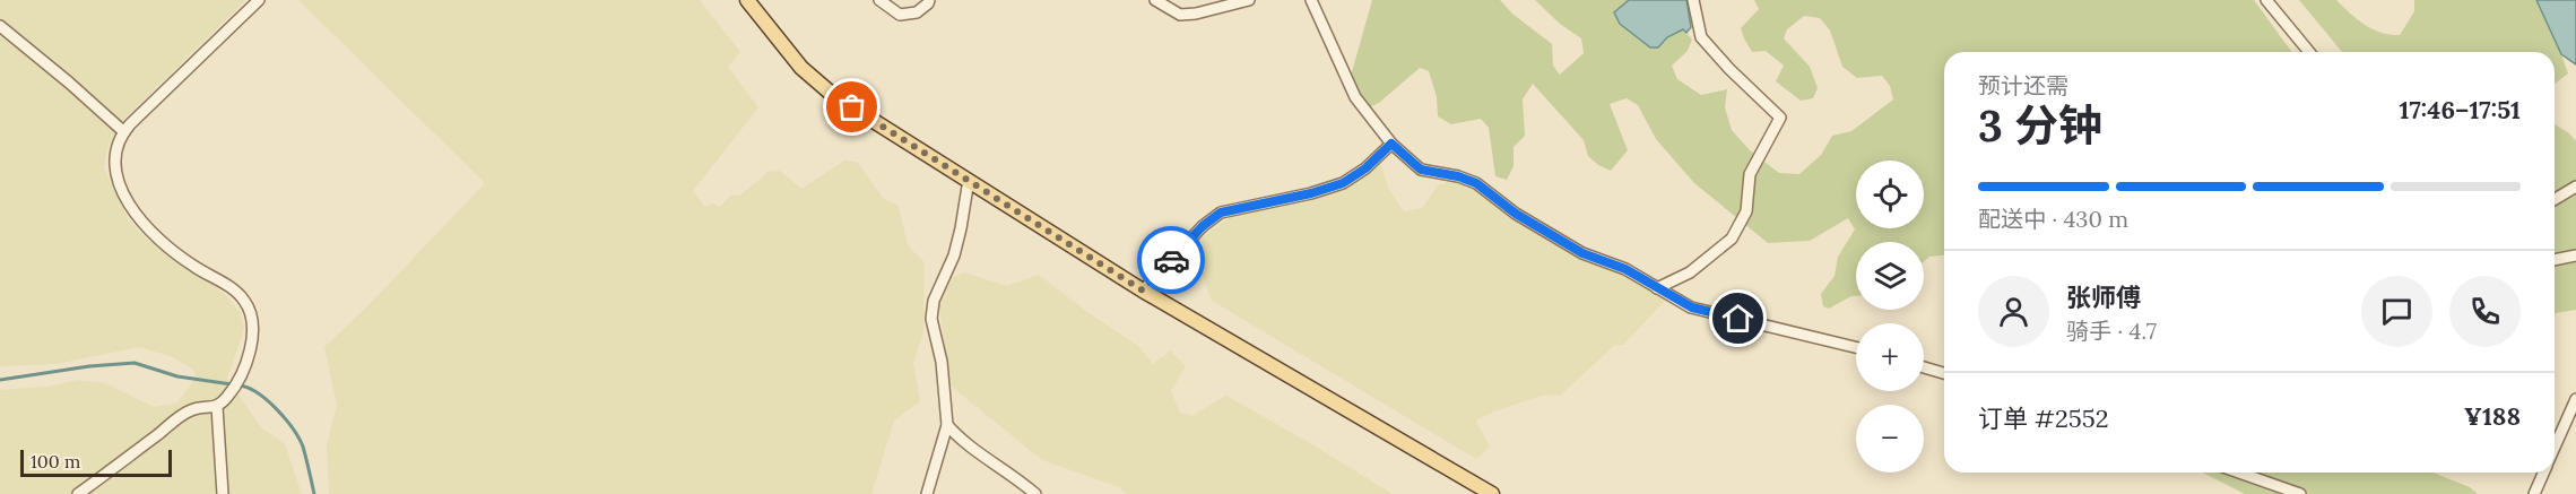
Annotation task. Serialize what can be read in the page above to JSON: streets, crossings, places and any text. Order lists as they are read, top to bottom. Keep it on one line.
{"scale_bar":"100 m","page":{"heading":["3 分钟","预计还需","17:46–17:51"],"panel":["张师傅","骑手 · 4.7","订单 #2552","¥188"],"map_buttons":["+","−"],"bar":"配送中 · 430 m","scale":"100 m"}}
